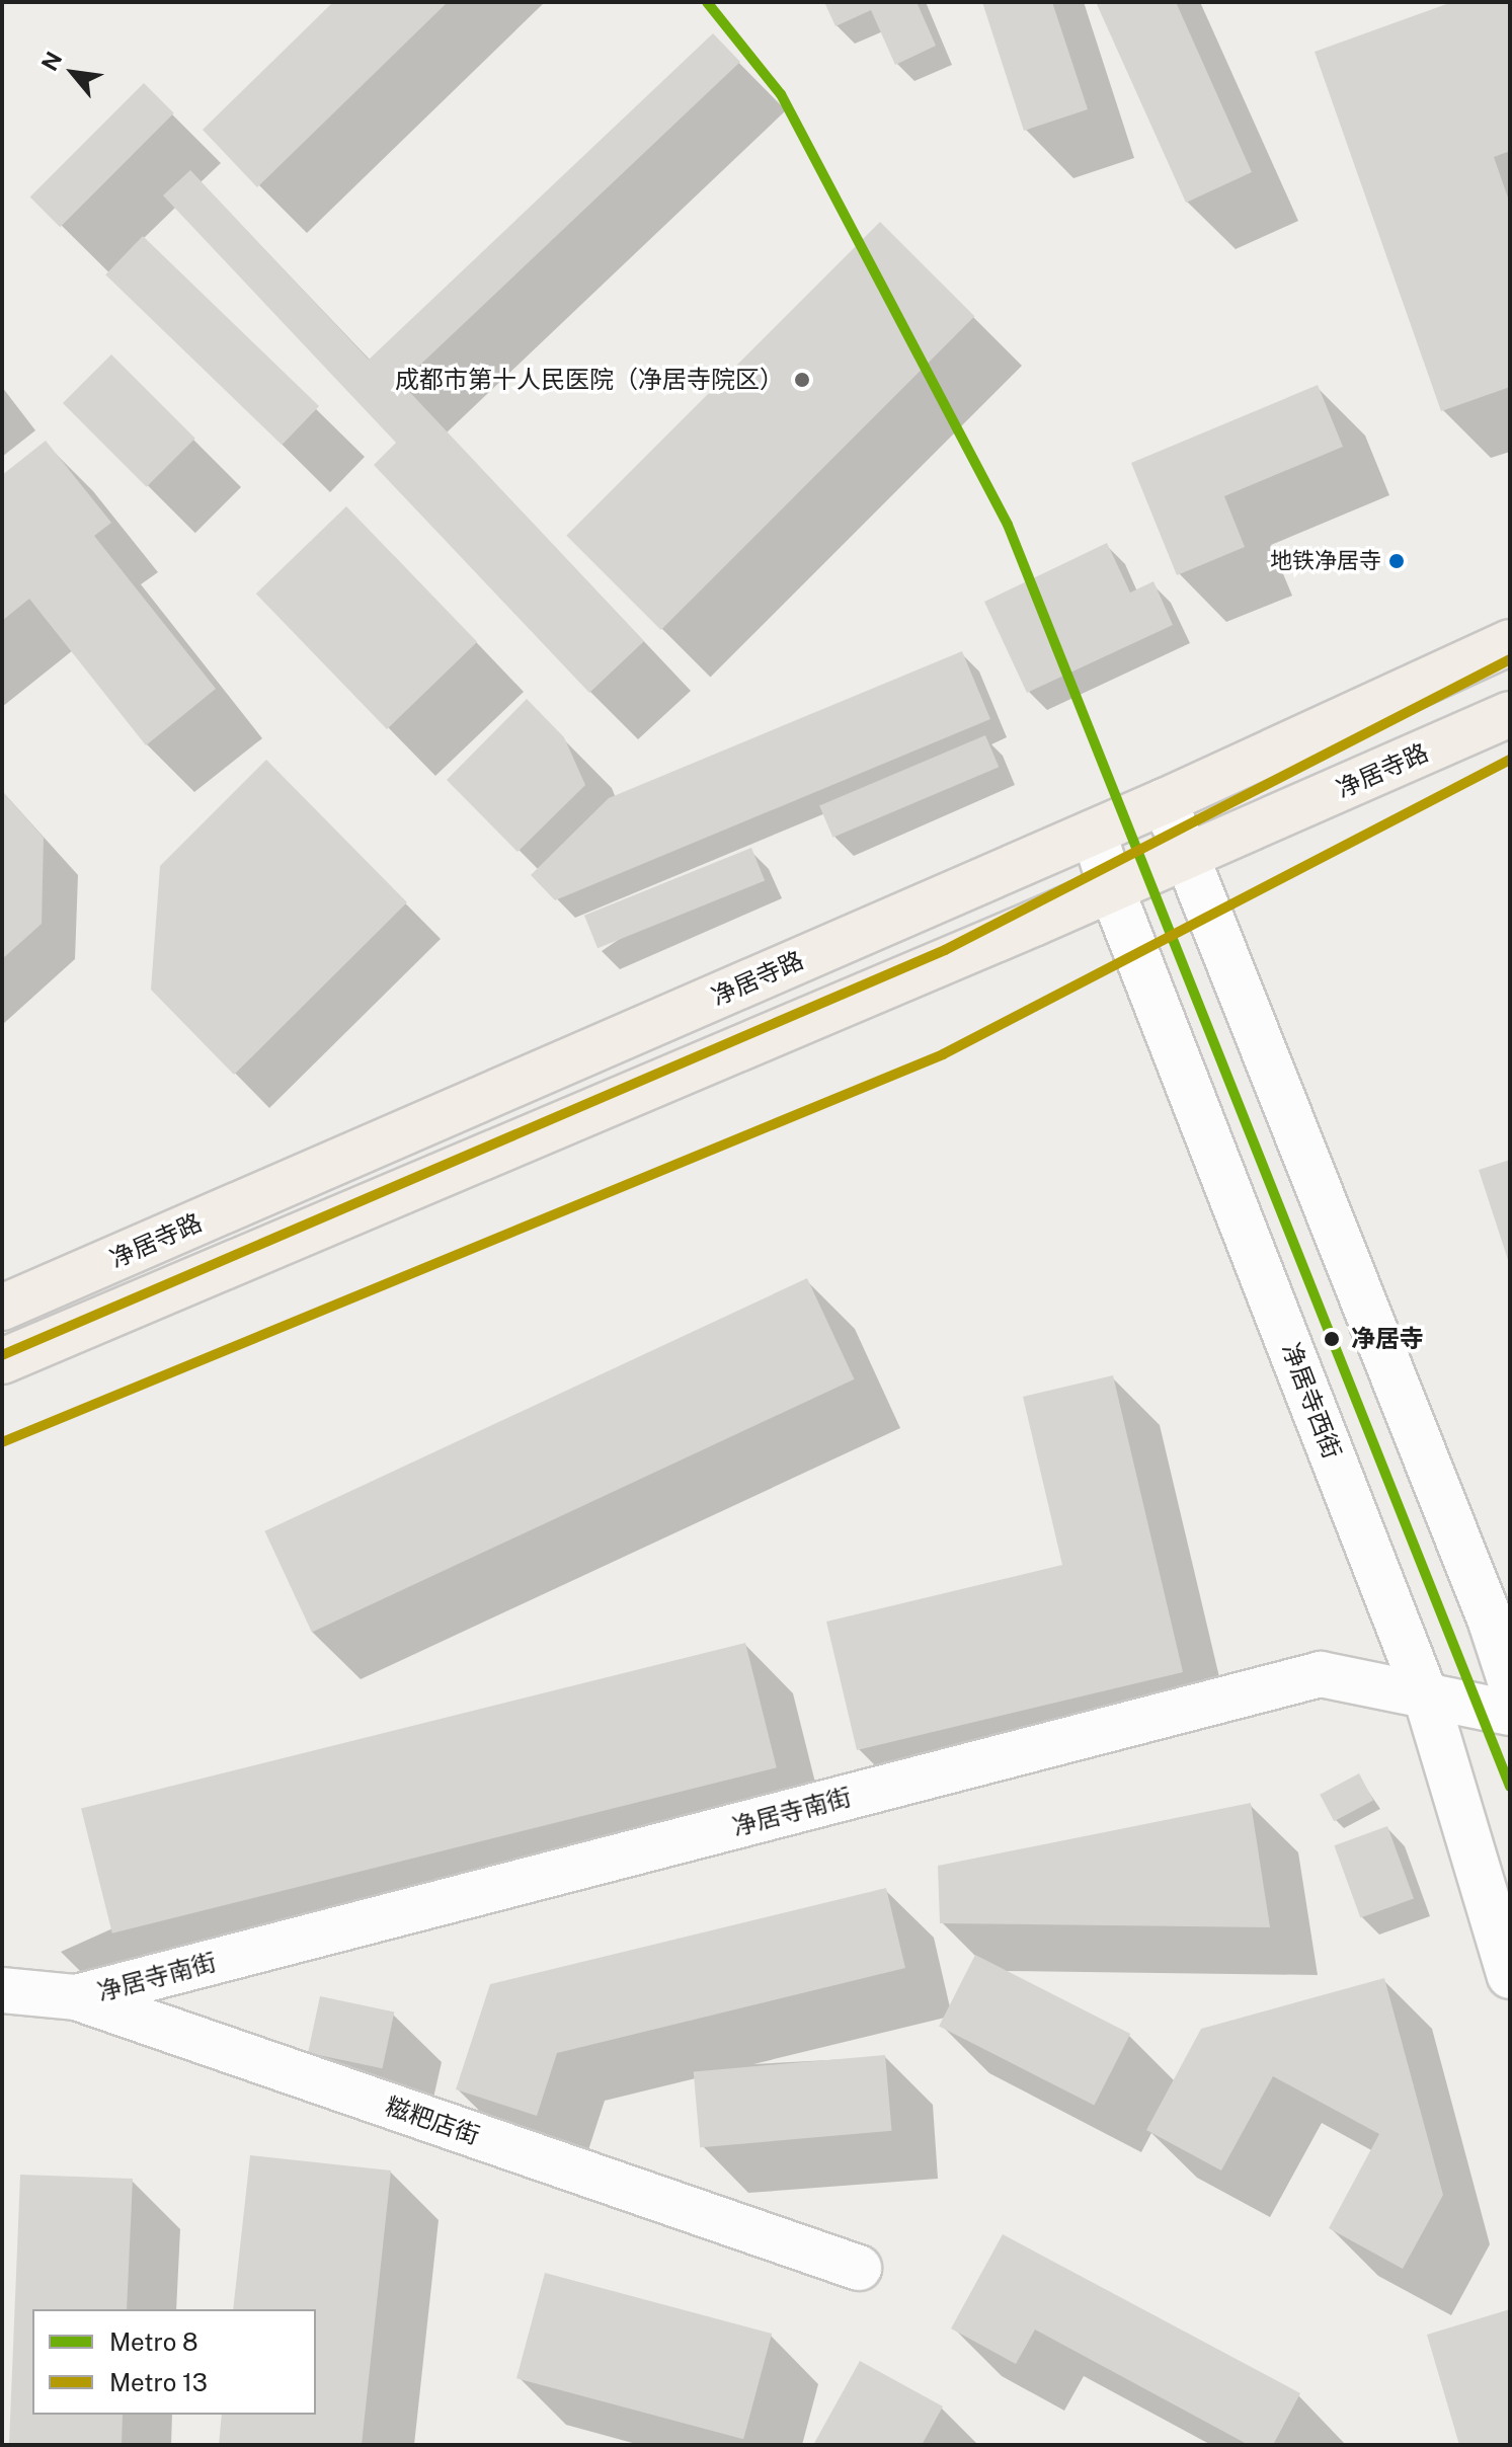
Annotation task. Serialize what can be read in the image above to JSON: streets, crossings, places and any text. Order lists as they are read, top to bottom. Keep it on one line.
{"streets":{"main road":["净居寺路"],"street":["净居寺西街","净居寺南街","糍粑店街"]},"crossings":[["净居寺路","净居寺西街"],["净居寺西街","净居寺南街"],["净居寺南街","糍粑店街"]],"places":["成都市第十人民医院（净居寺院区）","地铁净居寺","净居寺"],"lines":["metro line 8","metro line 13"],"legend":["Metro 8","Metro 13"],"north":"top left"}
